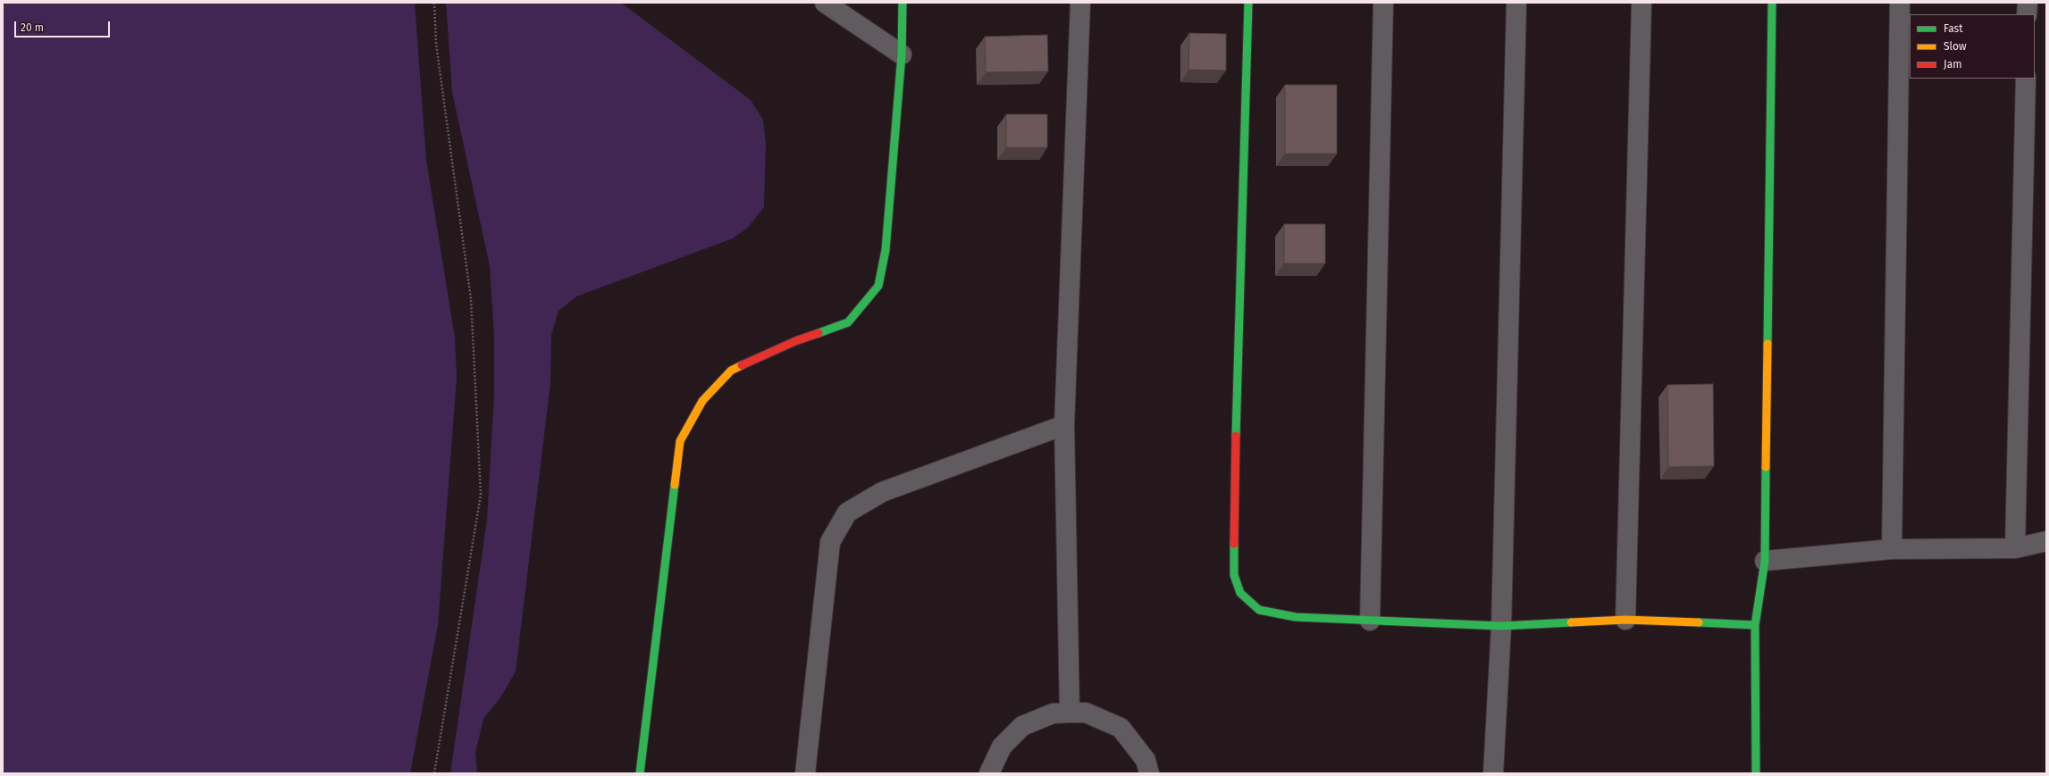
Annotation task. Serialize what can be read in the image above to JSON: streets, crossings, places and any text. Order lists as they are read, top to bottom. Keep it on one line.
{"legend":["Fast","Slow","Jam"],"scale_bar":"20 m"}
